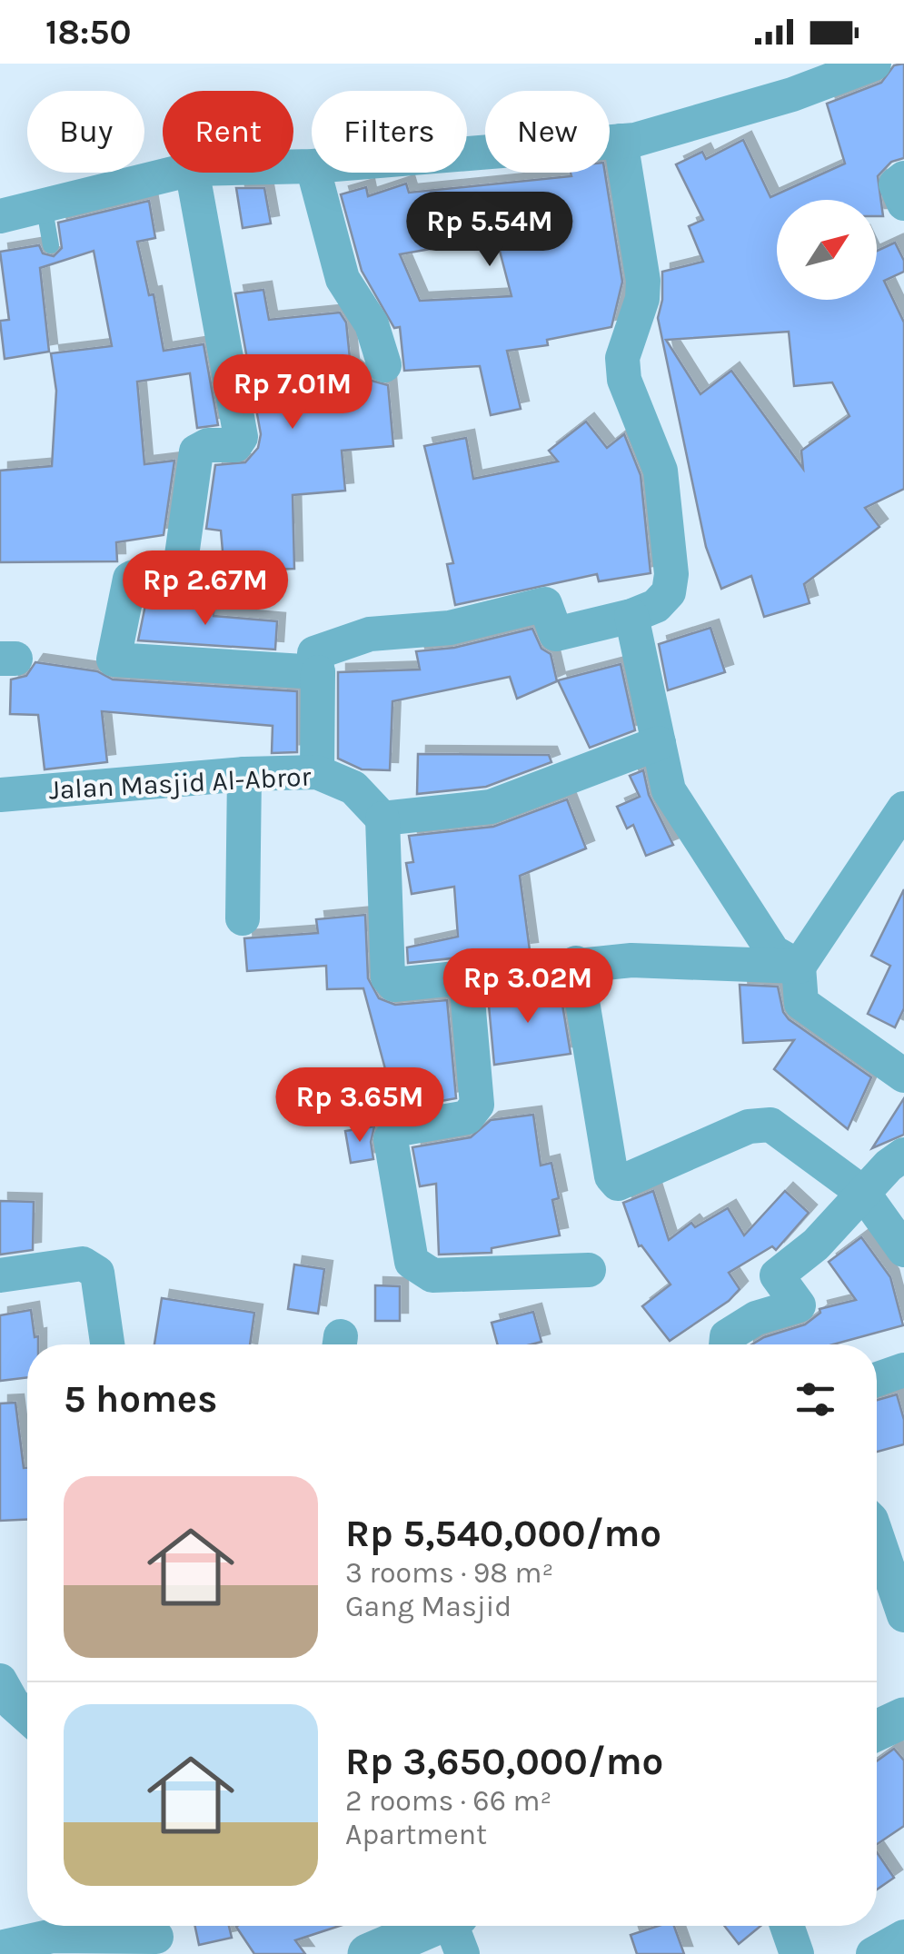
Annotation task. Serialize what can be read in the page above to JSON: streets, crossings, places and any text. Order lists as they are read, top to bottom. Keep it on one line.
{"streets":{"street":["Jalan Masjid Al-Abror"]},"north":"top right","page":{"status":"18:50","chip":["Buy","Rent","Filters","New"],"price":["Rp 5.54M","Rp 7.01M","Rp 2.67M","Rp 3.02M","Rp 3.65M"],"heading":"5 homes","list":[{"name":"Rp 5,540,000/mo","note":"3 rooms · 98 m² · Gang Masjid"},{"name":"Rp 3,650,000/mo","note":"2 rooms · 66 m² · Apartment"}]}}
